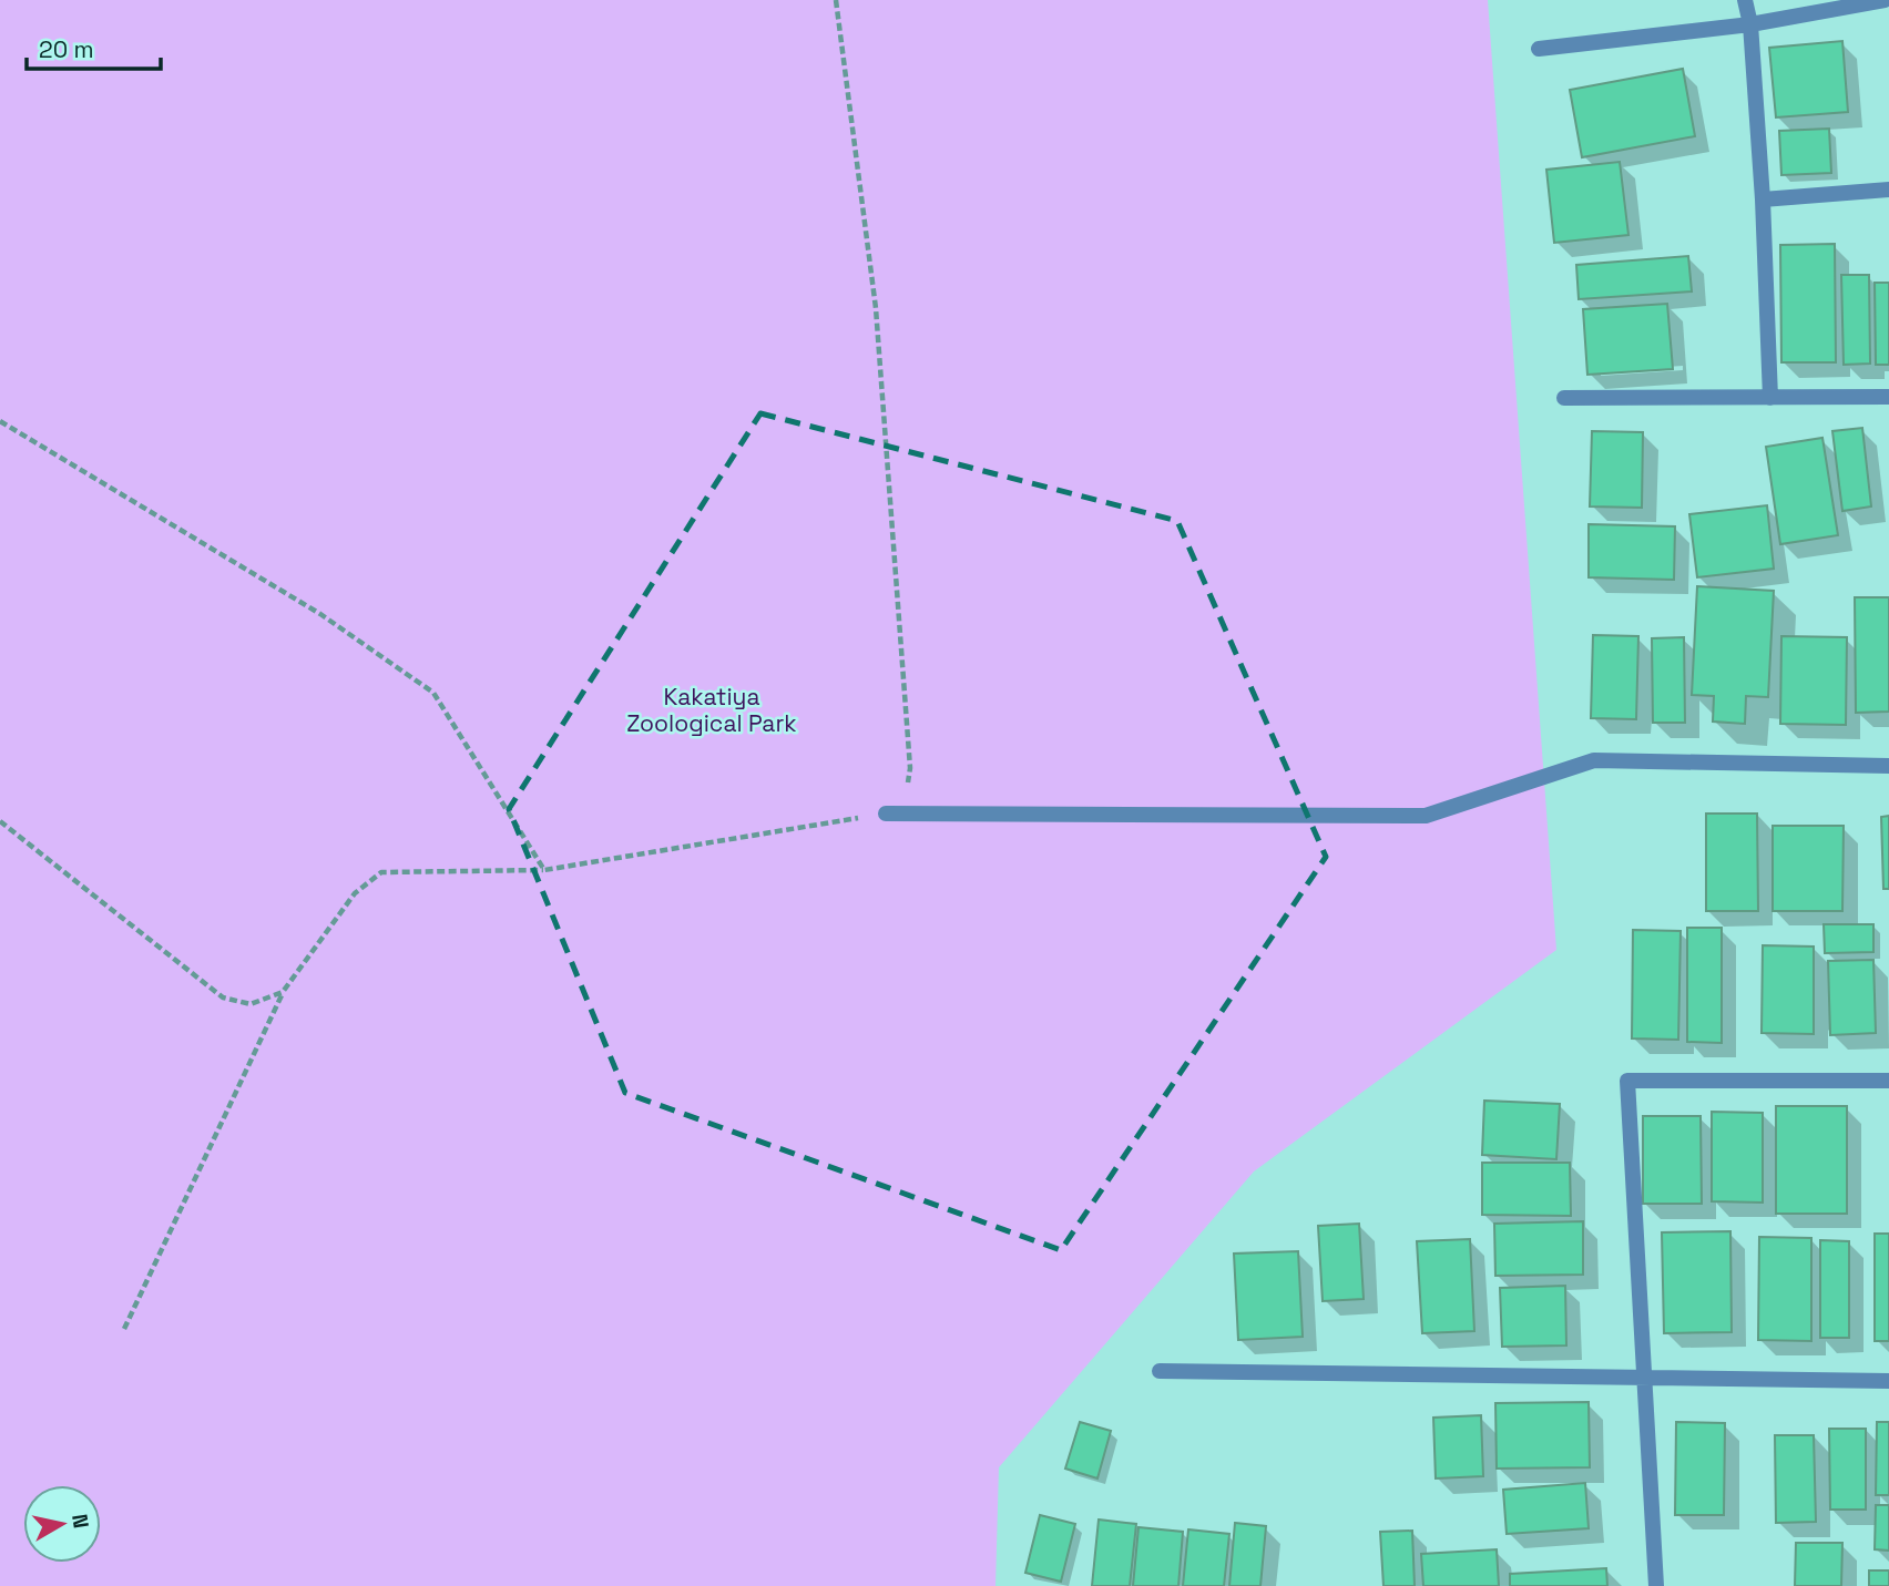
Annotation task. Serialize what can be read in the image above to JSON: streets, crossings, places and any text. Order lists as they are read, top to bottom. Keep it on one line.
{"parks":["Kakatiya Zoological Park"],"scale_bar":"20 m","north":"right"}
